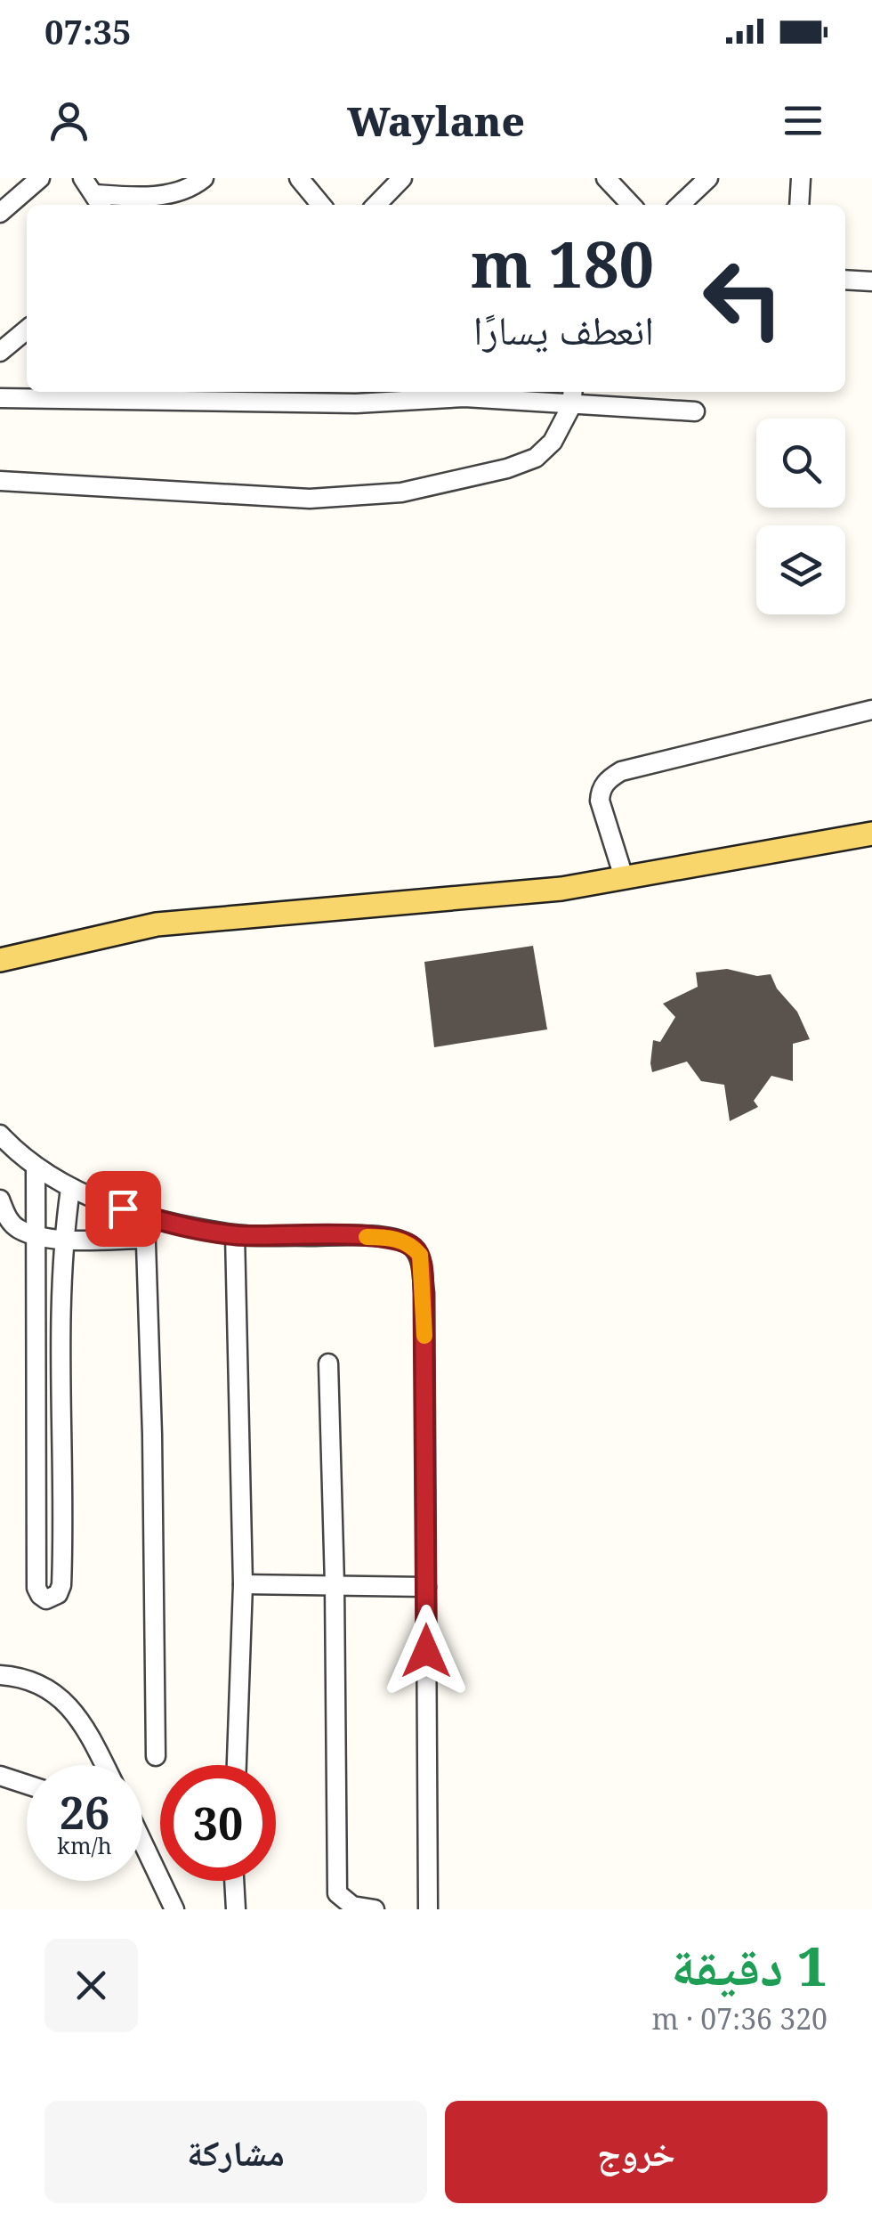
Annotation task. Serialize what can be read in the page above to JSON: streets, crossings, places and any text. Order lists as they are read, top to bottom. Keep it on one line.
{"page":{"status":"07:35","header":"Waylane","turn":["180 m","انعطف يسارًا"],"speed":"26 km/h","limit":"30","heading":["1 دقيقة","320 m · 07:36"],"buttons":["خروج","مشاركة"]}}
